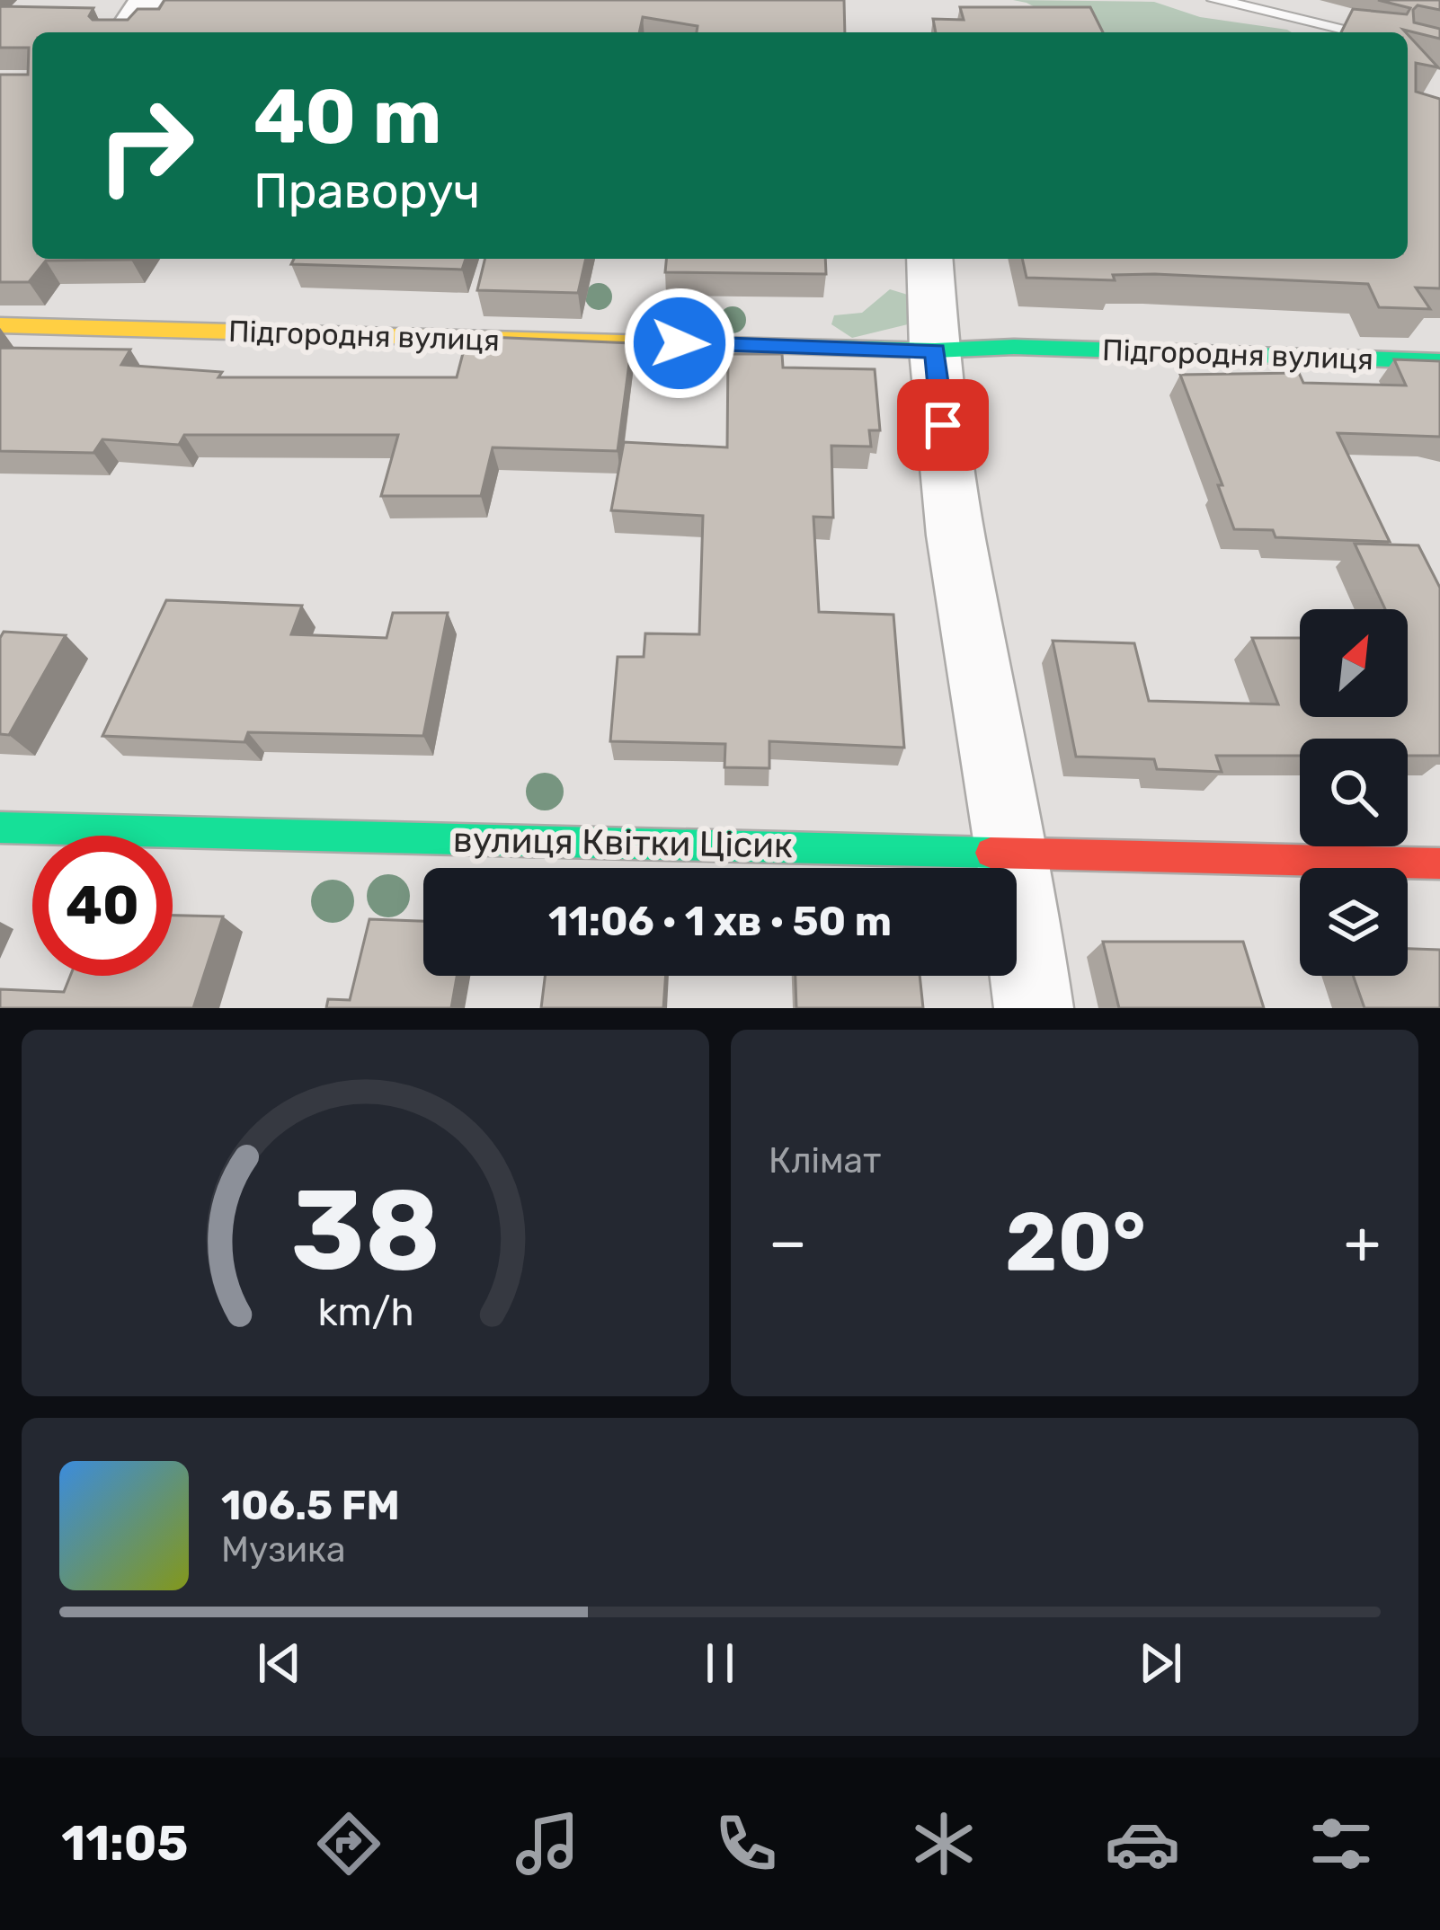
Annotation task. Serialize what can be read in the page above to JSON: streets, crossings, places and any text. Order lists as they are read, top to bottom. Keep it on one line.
{"streets":{"street":["Підгородня вулиця","вулиця Квітки Цісик"]},"north":"top right","page":{"turn":["40 m","Праворуч"],"limit":"40","trip":"11:06 · 1 хв · 50 m","tile":"Клімат","heat":["−","20°","+"],"song":["106.5 FM","Музика"],"tabs":"11:05","gauge":["38","km/h"]}}
